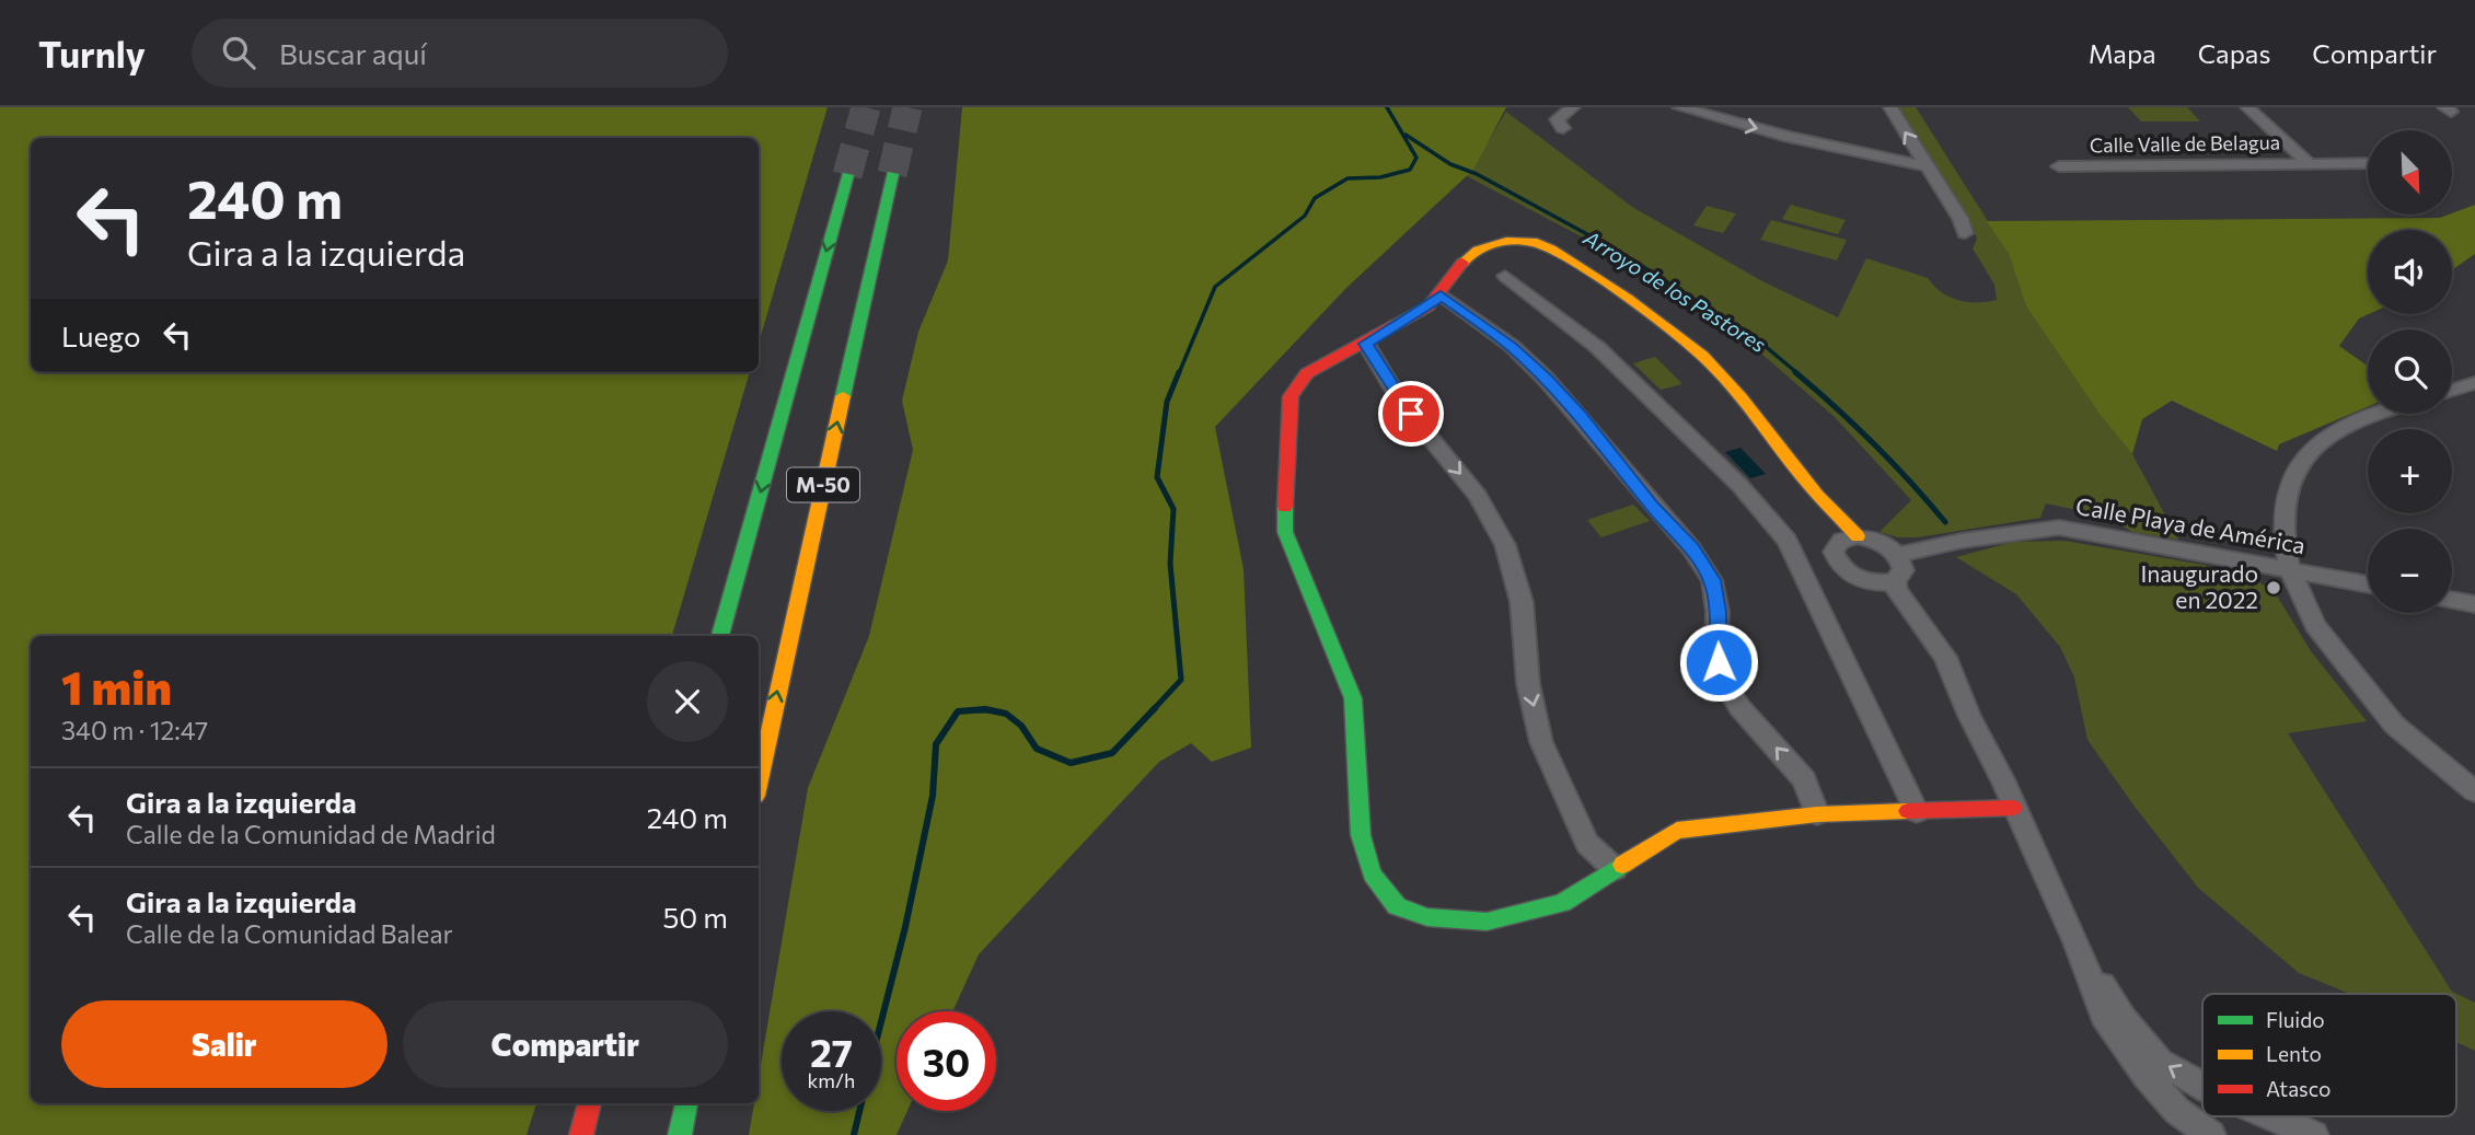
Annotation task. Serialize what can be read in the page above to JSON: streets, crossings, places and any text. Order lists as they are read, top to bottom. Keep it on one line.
{"streets":{"main road":["M-50"],"street":["Calle Valle de Belagua","Calle Playa de América"]},"water":["Arroyo de los Pastores"],"places":["Inaugurado en 2022"],"legend":["Fluido","Lento","Atasco"],"north":"bottom right","page":{"header":"Turnly","search":"Buscar aquí","nav":["Mapa","Capas","Compartir"],"map_buttons":["+","−"],"turn":["240 m","Gira a la izquierda"],"then":"Luego","heading":["1 min","340 m · 12:47"],"list":[{"name":"Gira a la izquierda","note":"Calle de la Comunidad de Madrid","value":"240 m"},{"name":"Gira a la izquierda","note":"Calle de la Comunidad Balear","value":"50 m"}],"buttons":["Salir","Compartir"],"speed":"27 km/h","limit":"30"}}
